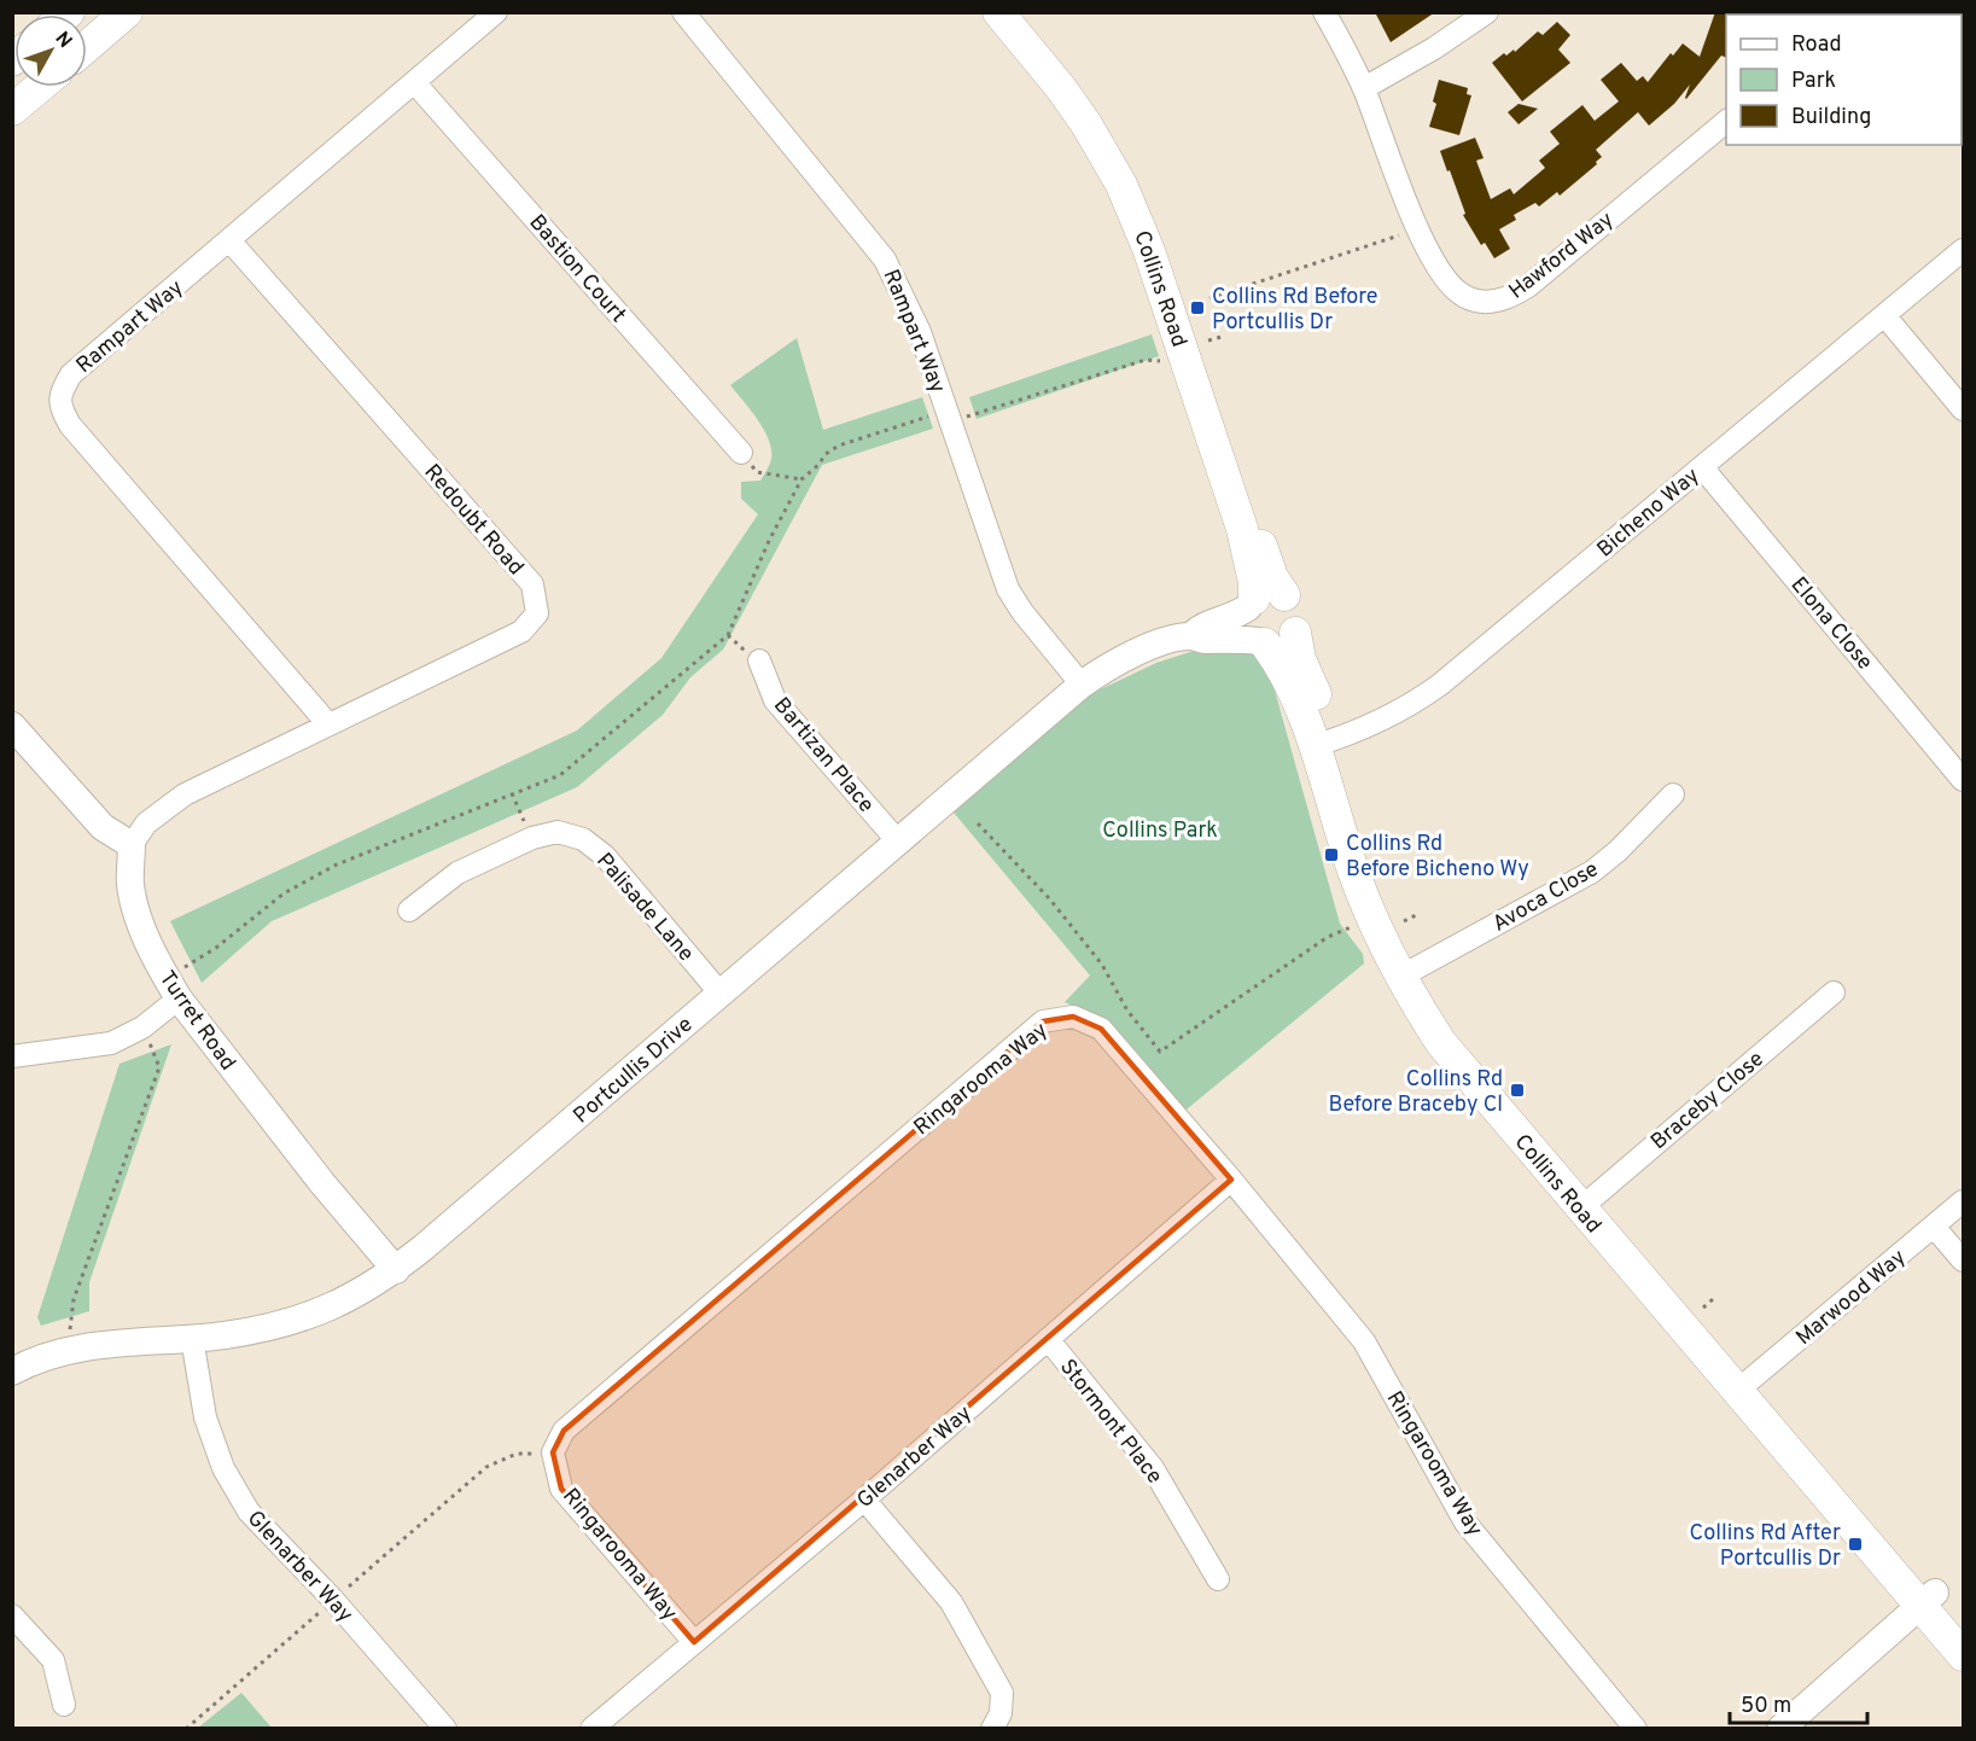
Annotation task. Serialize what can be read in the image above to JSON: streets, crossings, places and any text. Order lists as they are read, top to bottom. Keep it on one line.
{"streets":{"main road":["Collins Road"],"street":["Hawford Way","Bastion Court","Rampart Way","Bicheno Way","Redoubt Road","Elona Close","Bartizan Place","Avoca Close","Palisade Lane","Turret Road","Portcullis Drive","Ringarooma Way","Braceby Close","Marwood Way","Stormont Place","Glenarber Way"]},"crossings":[["Bastion Court","Rampart Way"],["Collins Road","Bicheno Way"],["Collins Road","Avoca Close"],["Collins Road","Portcullis Drive"],["Collins Road","Braceby Close"],["Collins Road","Marwood Way"],["Rampart Way","Redoubt Road"],["Rampart Way","Portcullis Drive"],["Bicheno Way","Elona Close"],["Redoubt Road","Turret Road"],["Bartizan Place","Portcullis Drive"],["Palisade Lane","Portcullis Drive"],["Turret Road","Portcullis Drive"],["Portcullis Drive","Glenarber Way"],["Ringarooma Way","Glenarber Way"],["Stormont Place","Glenarber Way"]],"parks":["Collins Park"],"places":{"transit":["Collins Rd Before Portcullis Dr","Collins Rd Before Bicheno Wy","Collins Rd Before Braceby Cl","Collins Rd After Portcullis Dr"]},"legend":["Road","Park","Building"],"scale_bar":"50 m","north":"top right"}
